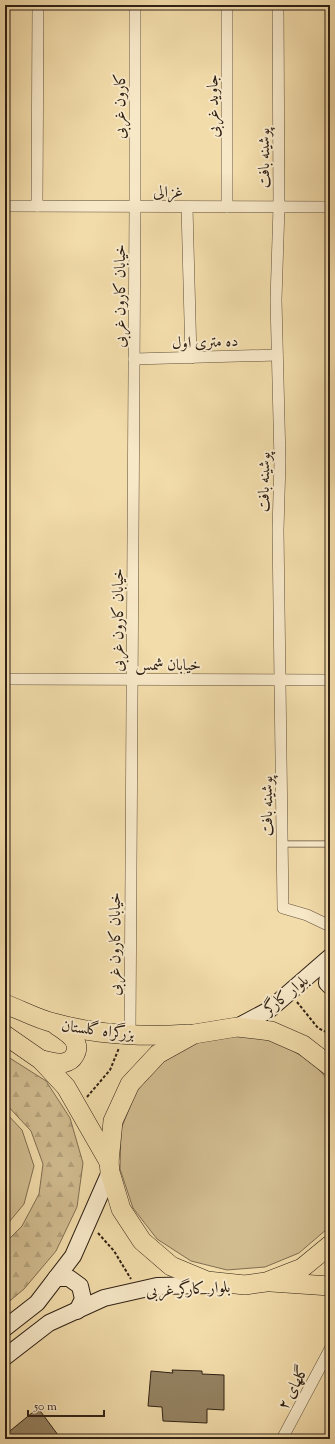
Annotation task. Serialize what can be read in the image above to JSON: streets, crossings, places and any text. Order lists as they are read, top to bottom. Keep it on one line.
{"streets":{"highway":["بزرگراه گلستان"],"main road":["بلوار کارگر","بلوار کارگر غربی"],"street":["کارون غربی","جاوید غربی","پوشینه بافت","غزالی","خیابان کارون غربی","ده متری اول","خیابان شمس","گلهای ۲"]},"crossings":[["کارون غربی","غزالی"],["کارون غربی","خیابان کارون غربی"],["جاوید غربی","غزالی"],["پوشینه بافت","غزالی"],["پوشینه بافت","ده متری اول"],["پوشینه بافت","خیابان شمس"],["غزالی","خیابان کارون غربی"],["خیابان کارون غربی","ده متری اول"],["خیابان کارون غربی","خیابان شمس"],["خیابان کارون غربی","بزرگراه گلستان"]],"scale_bar":"50 m"}
